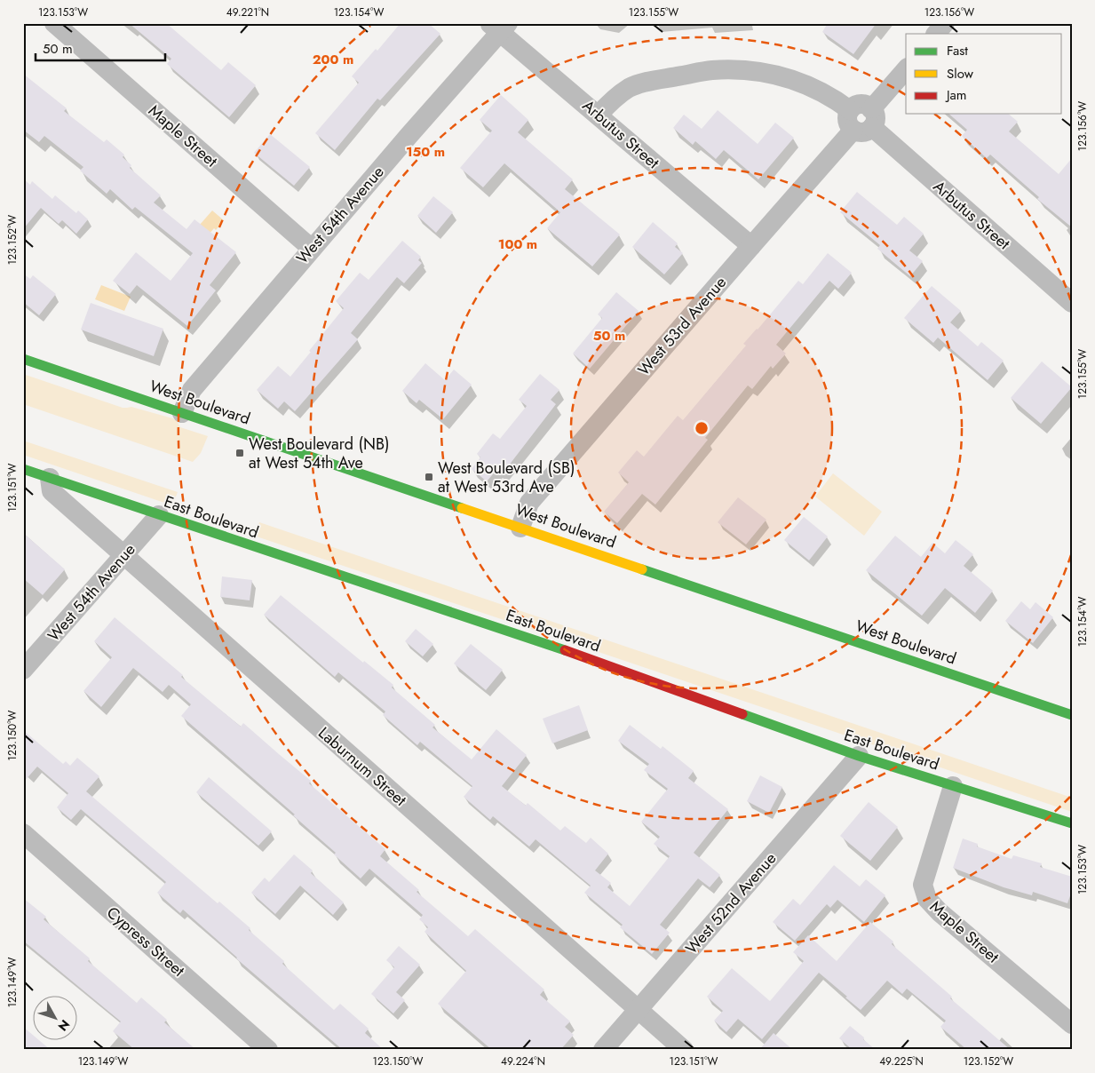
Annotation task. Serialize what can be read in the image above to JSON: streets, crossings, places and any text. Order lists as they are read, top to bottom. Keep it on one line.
{"streets":{"street":["Arbutus Street","Maple Street","West 54th Avenue","West 53rd Avenue","West Boulevard","East Boulevard","Laburnum Street","West 52nd Avenue","Cypress Street"]},"crossings":[["Arbutus Street","West 54th Avenue"],["Arbutus Street","West 53rd Avenue"],["Maple Street","West 54th Avenue"],["Maple Street","East Boulevard"],["West 54th Avenue","West Boulevard"],["West 54th Avenue","East Boulevard"],["West 54th Avenue","Laburnum Street"],["West 53rd Avenue","West Boulevard"],["East Boulevard","Laburnum Street"],["East Boulevard","West 52nd Avenue"],["Laburnum Street","West 52nd Avenue"]],"places":{"transit":["West Boulevard (NB) at West 54th Ave","West Boulevard (SB) at West 53rd Ave"]},"legend":["Fast","Slow","Jam"],"scale_bar":"50 m","north":"bottom right","coordinates":["123.153°W","49.221°N","123.154°W","123.155°W","123.156°W","123.152°W","123.151°W","123.150°W","123.149°W","49.224°N","49.225°N"],"rings":["200 m","150 m","100 m","50 m"]}
